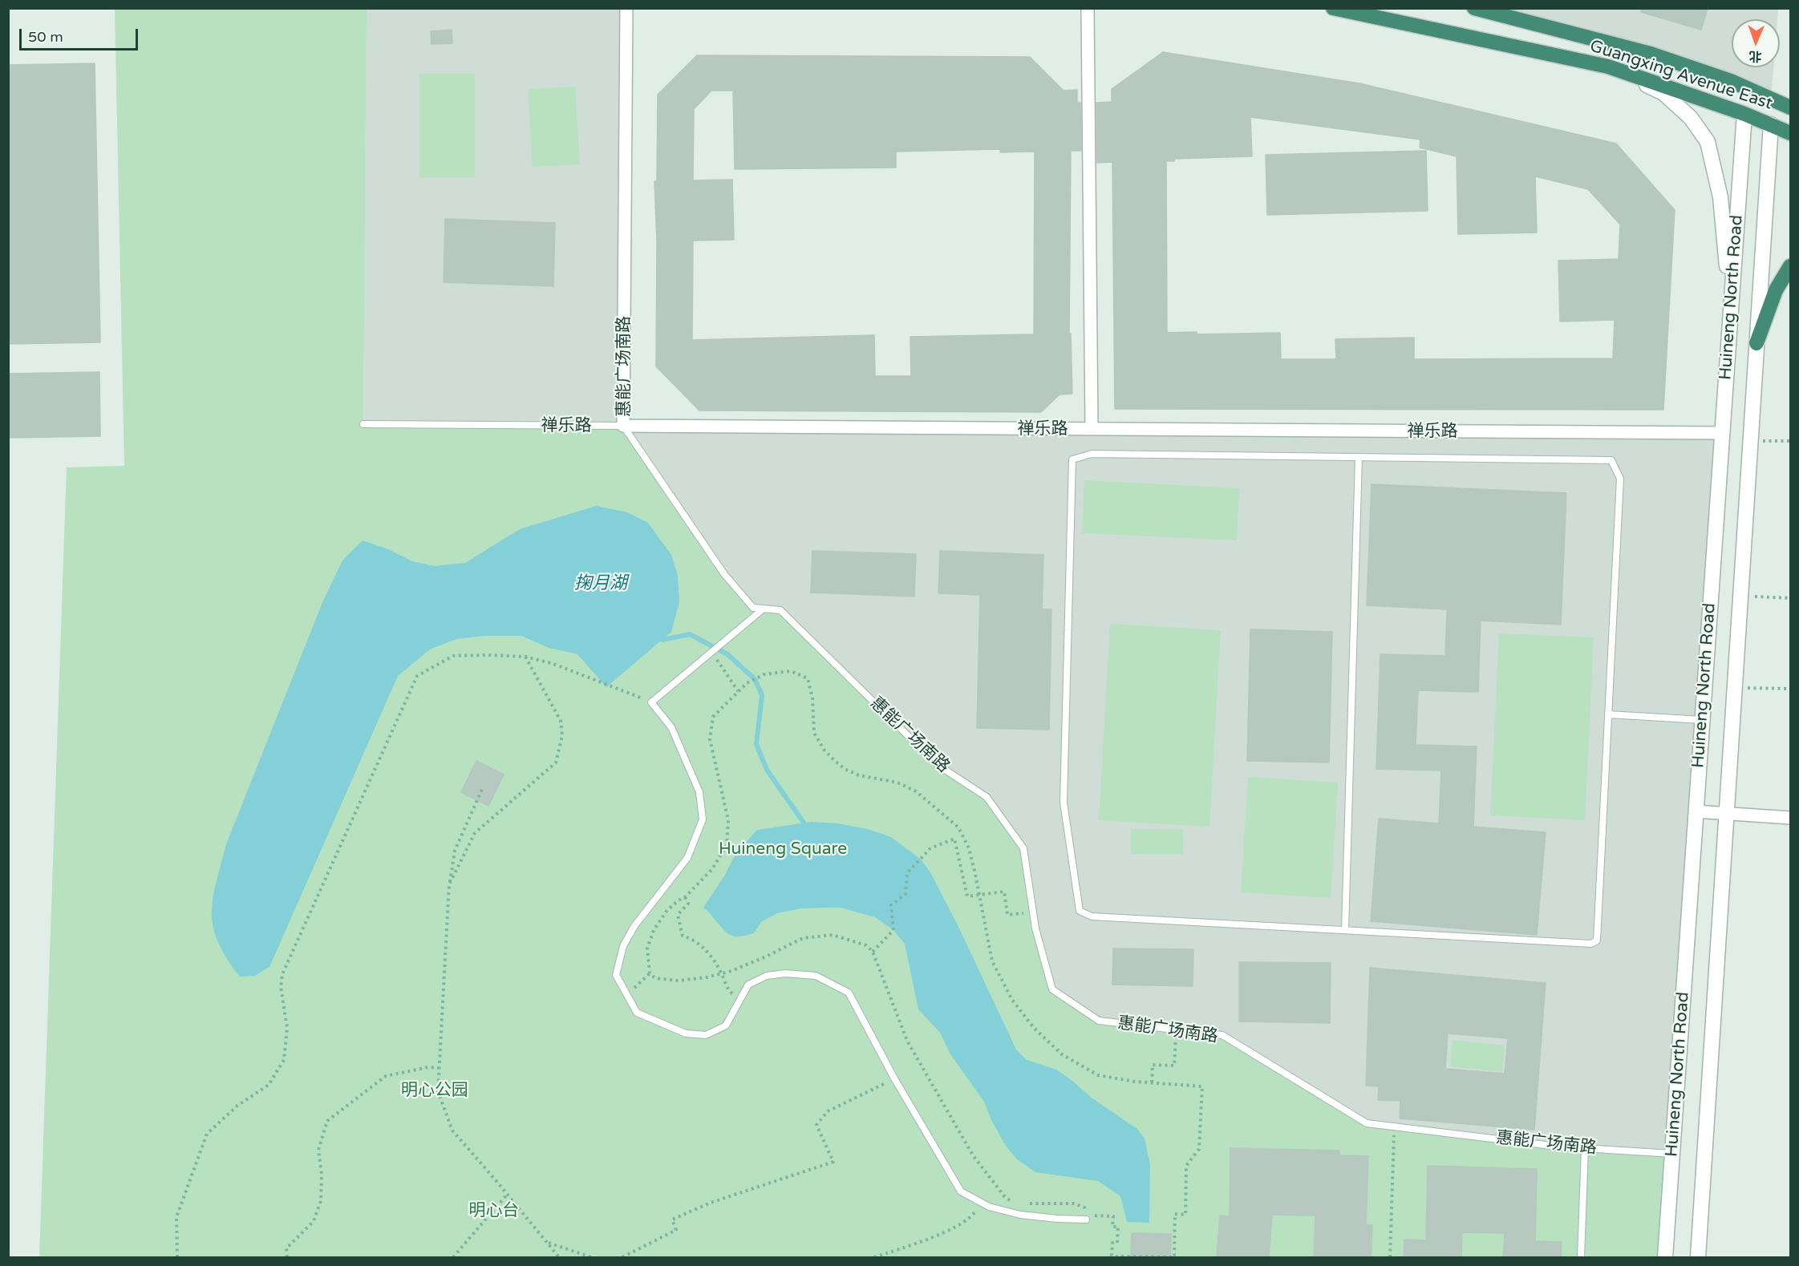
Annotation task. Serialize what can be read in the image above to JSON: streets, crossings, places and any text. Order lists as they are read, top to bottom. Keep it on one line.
{"streets":{"highway":["Guangxing Avenue East"],"street":["Huineng North Road","惠能广场南路","禅乐路"]},"crossings":[["Guangxing Avenue East","Huineng North Road"],["Huineng North Road","惠能广场南路"],["Huineng North Road","禅乐路"],["惠能广场南路","禅乐路"]],"water":["掬月湖"],"parks":["Huineng Square","明心公园","明心台"],"scale_bar":"50 m","north":"bottom"}
